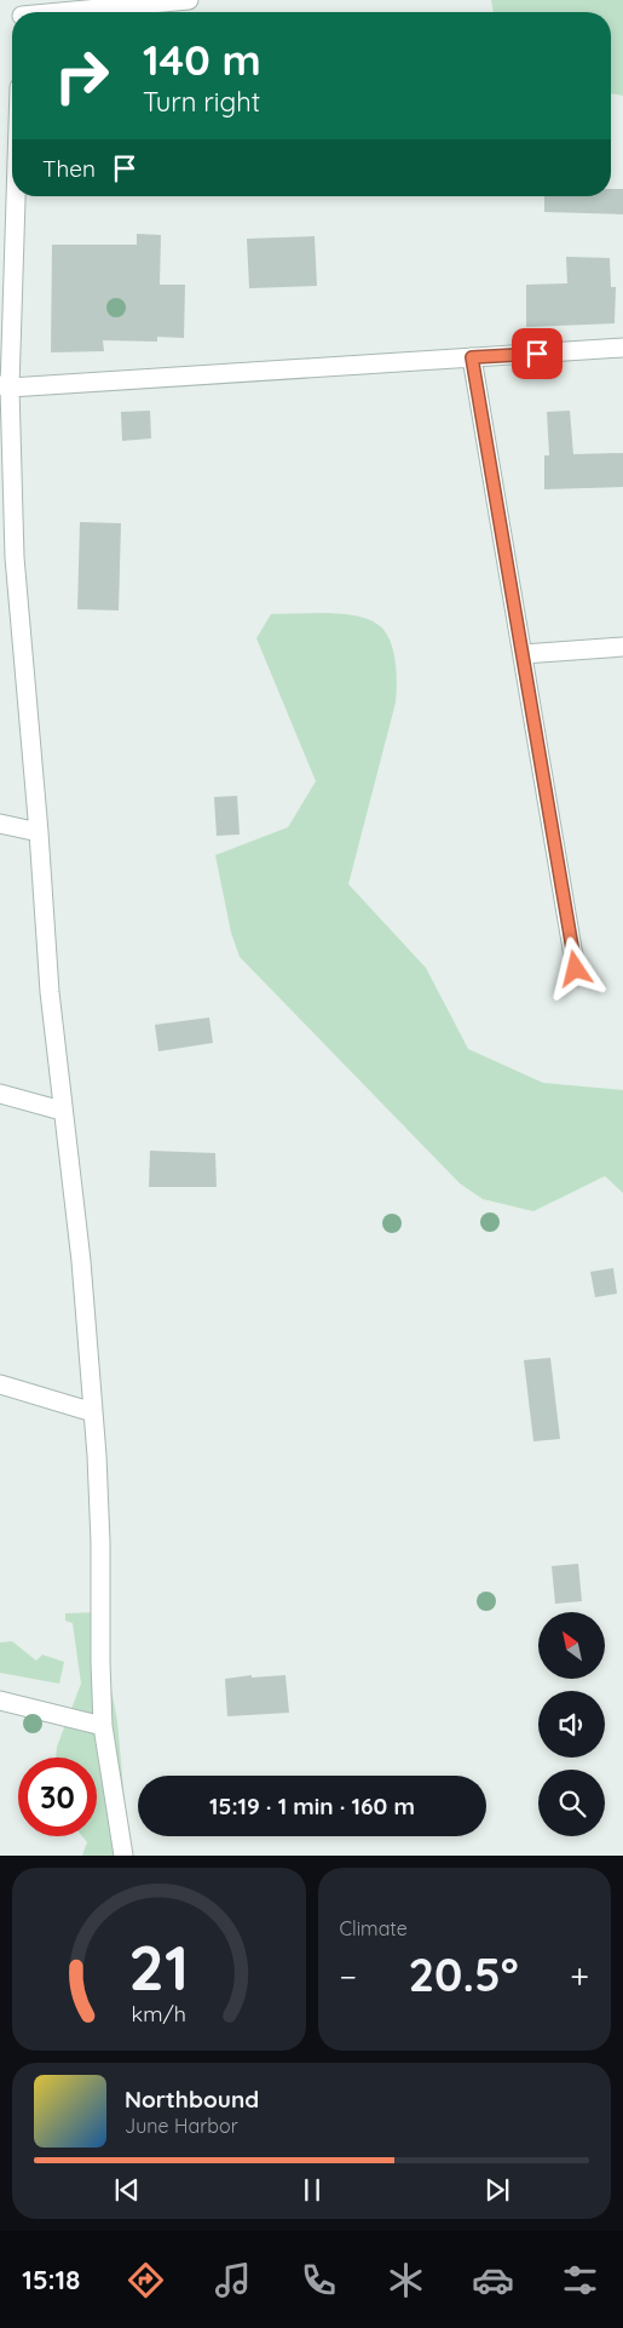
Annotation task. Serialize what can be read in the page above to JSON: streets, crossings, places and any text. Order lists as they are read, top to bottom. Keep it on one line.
{"north":"top left","page":{"turn":["140 m","Turn right"],"then":"Then","limit":"30","trip":"15:19 · 1 min · 160 m","tile":"Climate","heat":["−","20.5°","+"],"song":["Northbound","June Harbor"],"tabs":"15:18","gauge":["21","km/h"]}}
